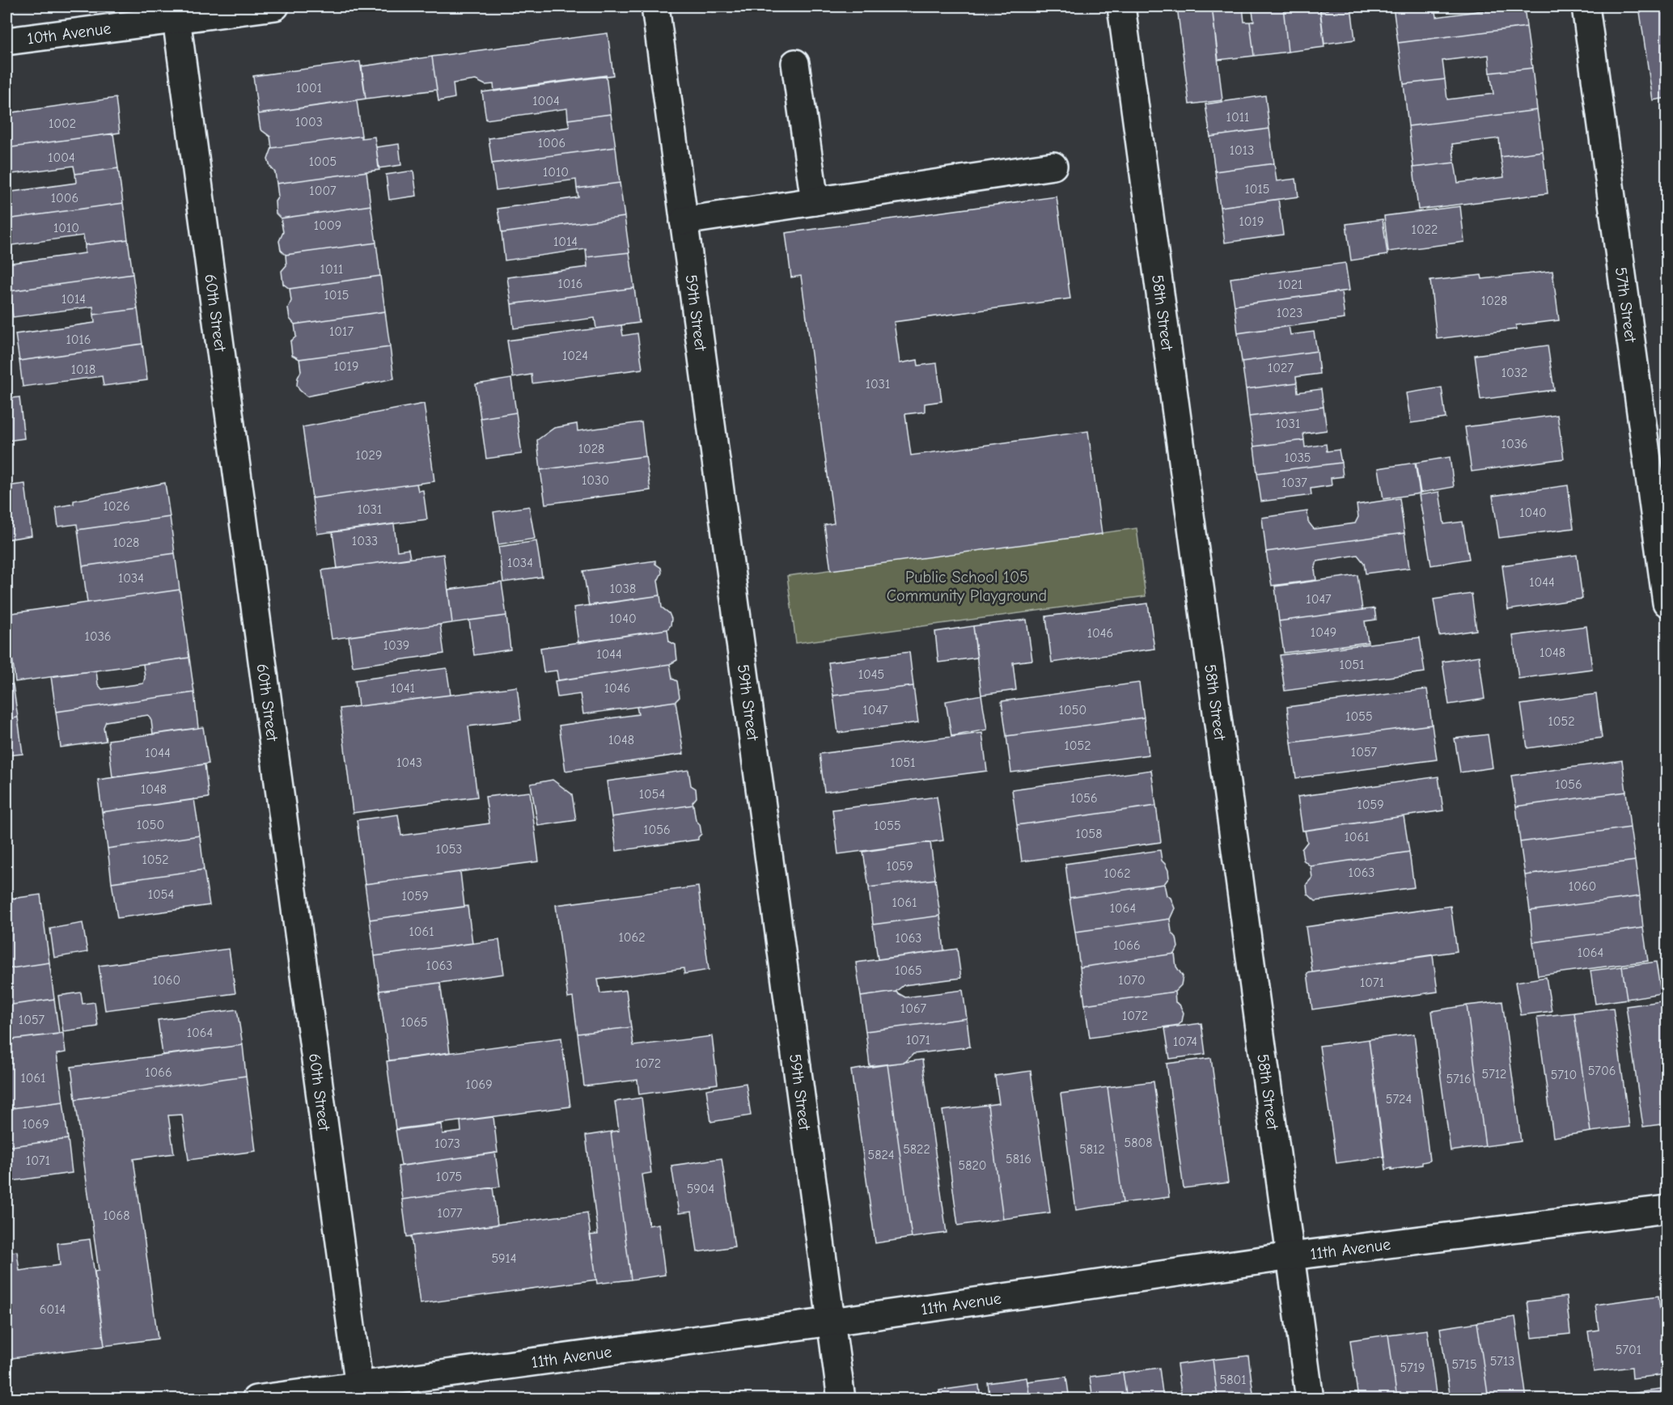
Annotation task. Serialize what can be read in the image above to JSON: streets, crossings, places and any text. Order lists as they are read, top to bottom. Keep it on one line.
{"streets":{"street":["10th Avenue","57th Street","60th Street","59th Street","58th Street","11th Avenue"]},"crossings":[["10th Avenue","60th Street"],["60th Street","11th Avenue"],["59th Street","11th Avenue"],["58th Street","11th Avenue"]],"parks":["Public School 105 Community Playground"],"house_numbers":["1001","1004","1011","1003","1002","1006","1013","1004","1005","1010","1015","1007","1006","1019","1009","1010","1022","1014","1011","1016","1021","1015","1014","1028","1023","1017","1016","1024","1019","1027","1018","1032","1031","1031","1036","1028","1029","1035","1030","1037","1026","1031","1040","1033","1028","1034","1034","1044","1038","1047","1040","1049","1046","1036","1039","1048","1044","1051","1045","1041","1046","1047","1050","1055","1052","1048","1052","1057","1044","1043","1051","1056","1048","1054","1056","1059","1050","1055","1056","1058","1061","1053","1052","1059","1063","1062","1060","1054","1059","1061","1064","1061","1062","1063","1066","1064","1063","1065","1060","1070","1071","1067","1072","1057","1065","1064","1071","1074","1072","5706","1066","5712","5710","1061","5716","1069","5724","1069","5808","1073","5822","5812","5824","5816","1071","5820","1075","5904","1077","1068","5914","6014","5701","5713","5715","5719","5801"]}
